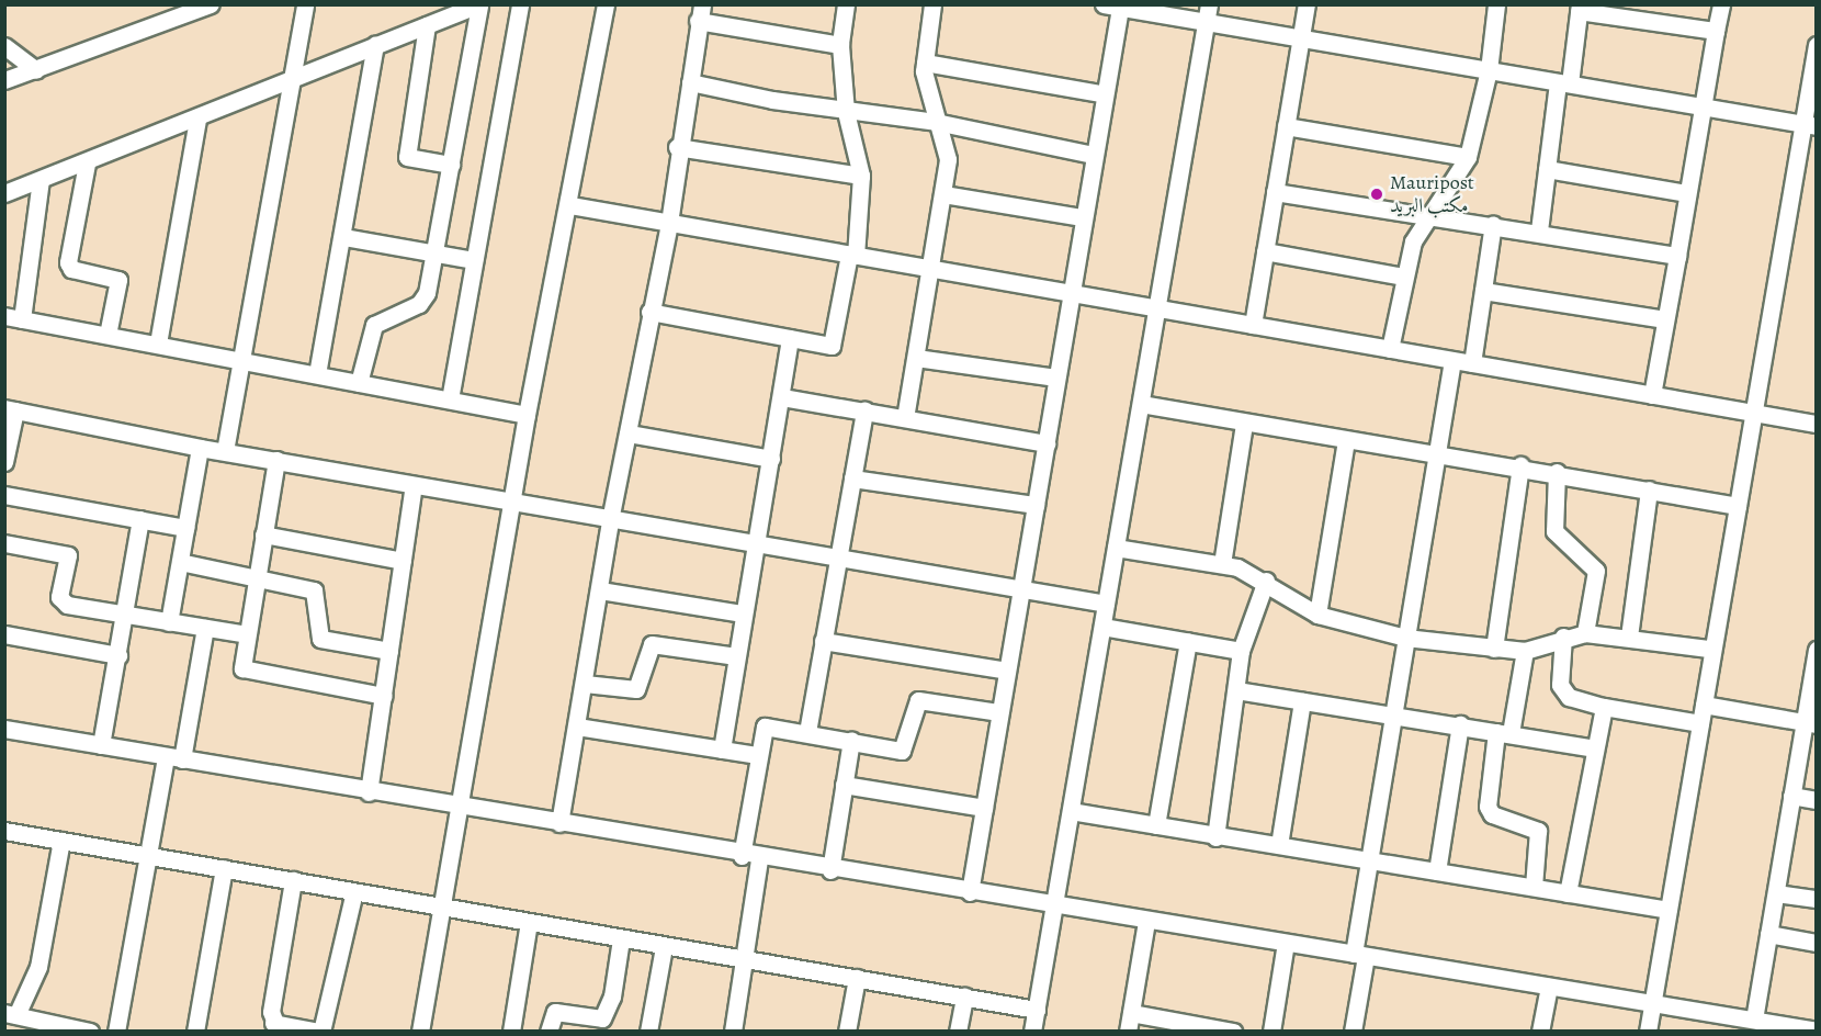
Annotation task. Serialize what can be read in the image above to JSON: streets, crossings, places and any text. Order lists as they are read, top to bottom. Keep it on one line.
{"places":["Mauripost مكتب البريد"]}
